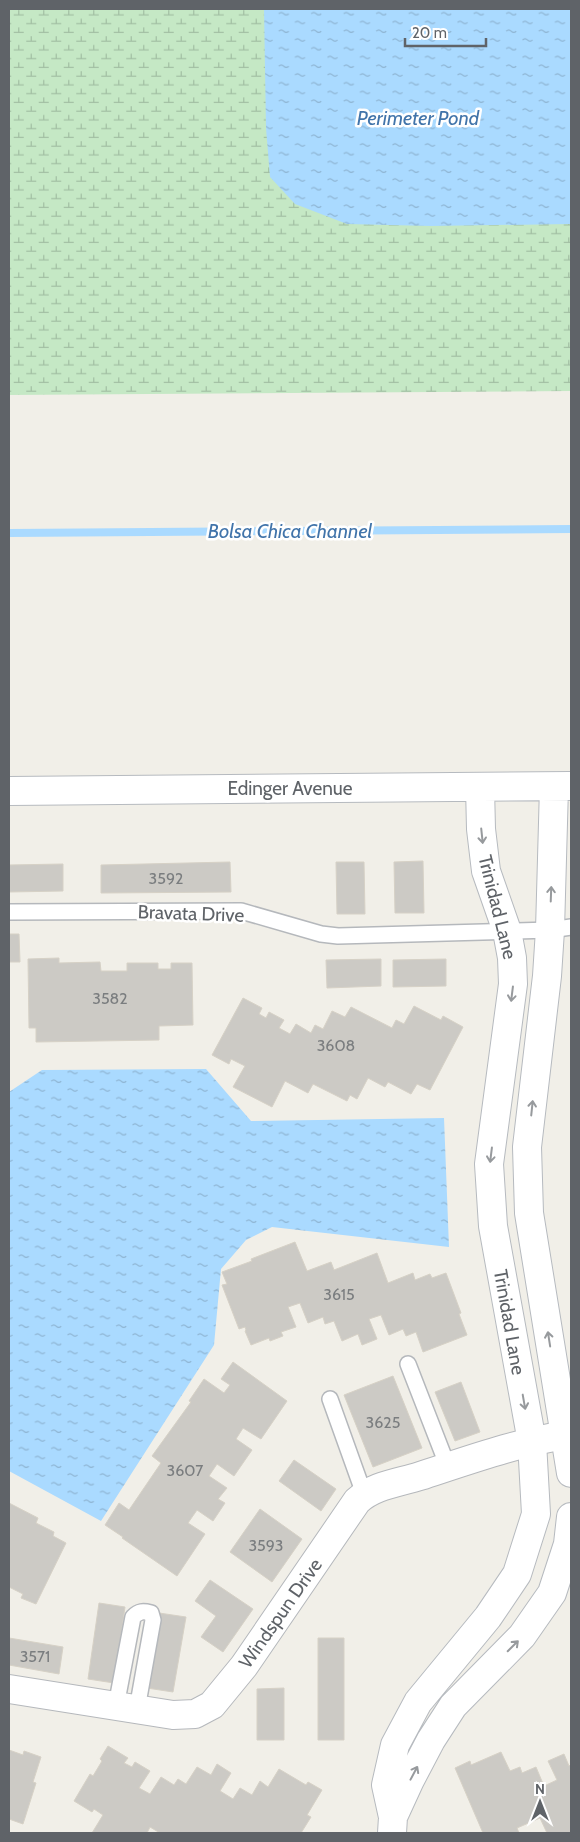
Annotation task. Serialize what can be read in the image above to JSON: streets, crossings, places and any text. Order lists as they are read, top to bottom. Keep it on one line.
{"streets":{"street":["Edinger Avenue","Trinidad Lane","Windspun Drive"],"lane":["Bravata Drive"]},"crossings":[["Edinger Avenue","Trinidad Lane"],["Trinidad Lane","Bravata Drive"],["Trinidad Lane","Windspun Drive"]],"water":["Perimeter Pond","Bolsa Chica Channel"],"house_numbers":["3592","3582","3608","3615","3625","3607","3593","3571"],"scale_bar":"20 m","north":"top"}
